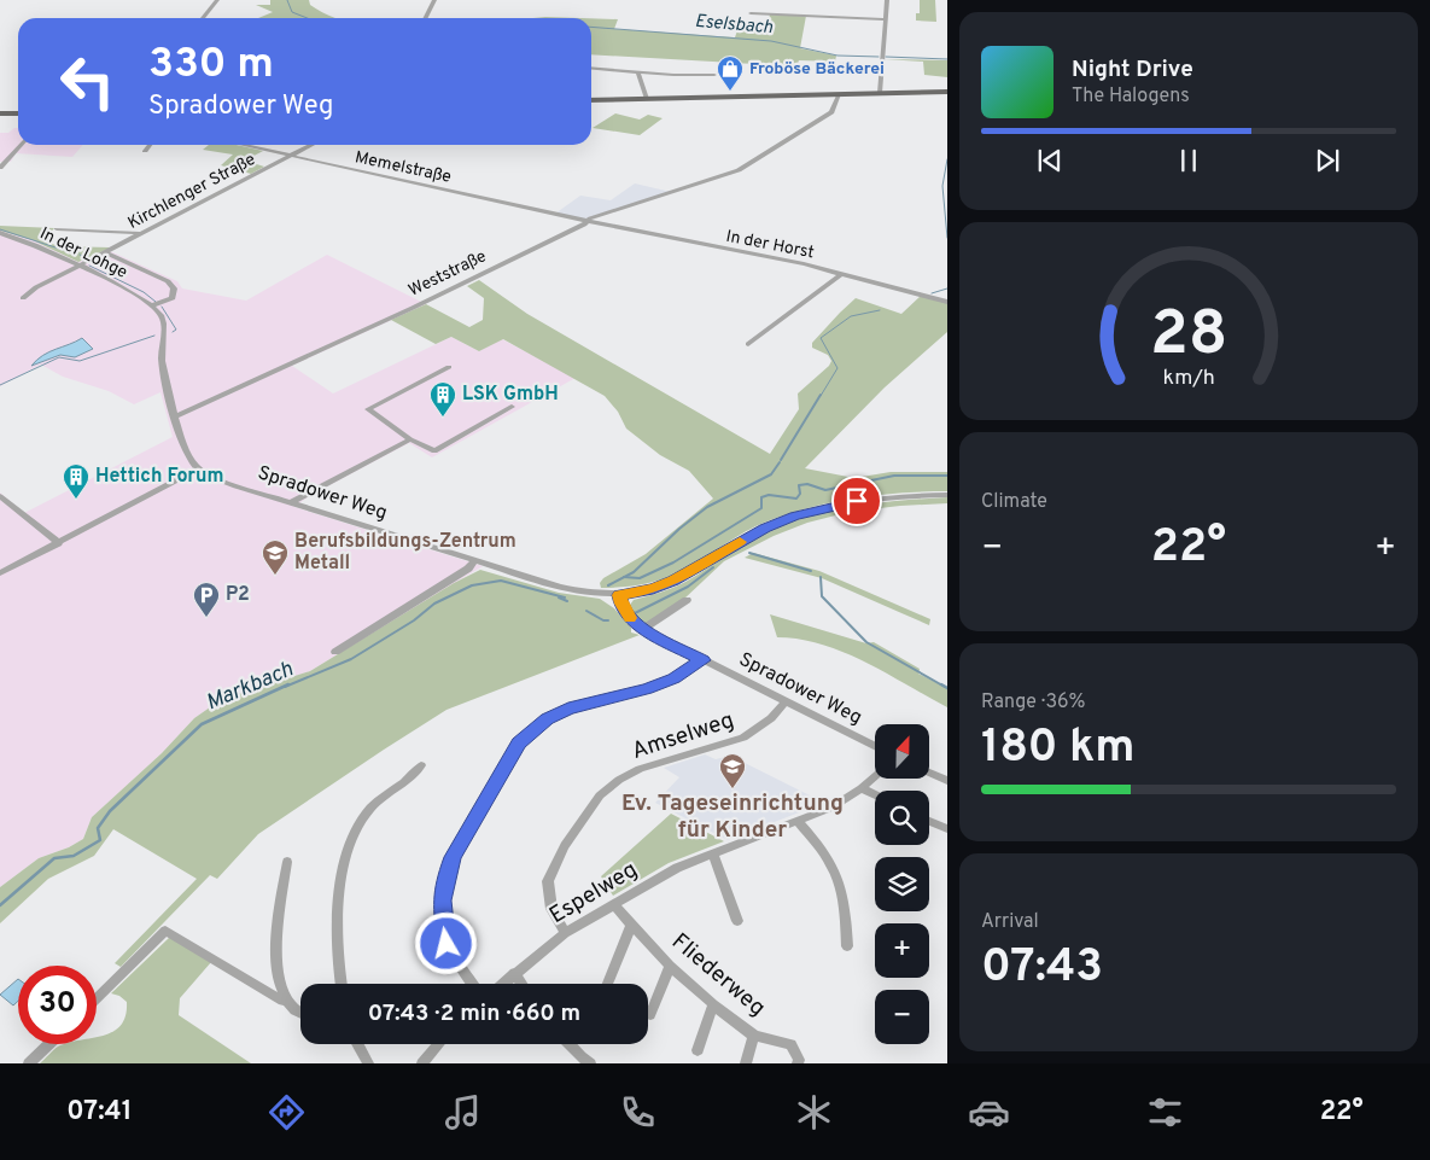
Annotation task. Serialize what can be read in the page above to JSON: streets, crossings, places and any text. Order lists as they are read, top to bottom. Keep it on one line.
{"streets":{"street":["Memelstraße","Kirchlenger Straße","In der Horst","In der Lohge","Weststraße","Spradower Weg","Amselweg","Espelweg","Fliederweg"]},"crossings":[["Memelstraße","Kirchlenger Straße"],["Memelstraße","In der Horst"],["Memelstraße","Weststraße"],["Kirchlenger Straße","In der Lohge"],["In der Horst","Weststraße"],["Spradower Weg","Amselweg"],["Amselweg","Espelweg"],["Espelweg","Fliederweg"]],"water":["Eselsbach","Markbach"],"places":{"shop":["Froböse Bäckerei"],"building":["LSK GmbH","Hettich Forum"],"school or university":["Berufsbildungs-Zentrum Metall","Ev. Tageseinrichtung für Kinder"],"parking":["P2"]},"north":"top","page":{"turn":["330 m","Spradower Weg"],"song":["Night Drive","The Halogens"],"tile":["Climate",["Range · 36%","180 km"],["Arrival","07:43"]],"heat":["−","22°","+"],"map_buttons":["+","−"],"limit":"30","trip":"07:43 · 2 min · 660 m","tabs":["07:41","22°"],"gauge":["28","km/h"]}}
